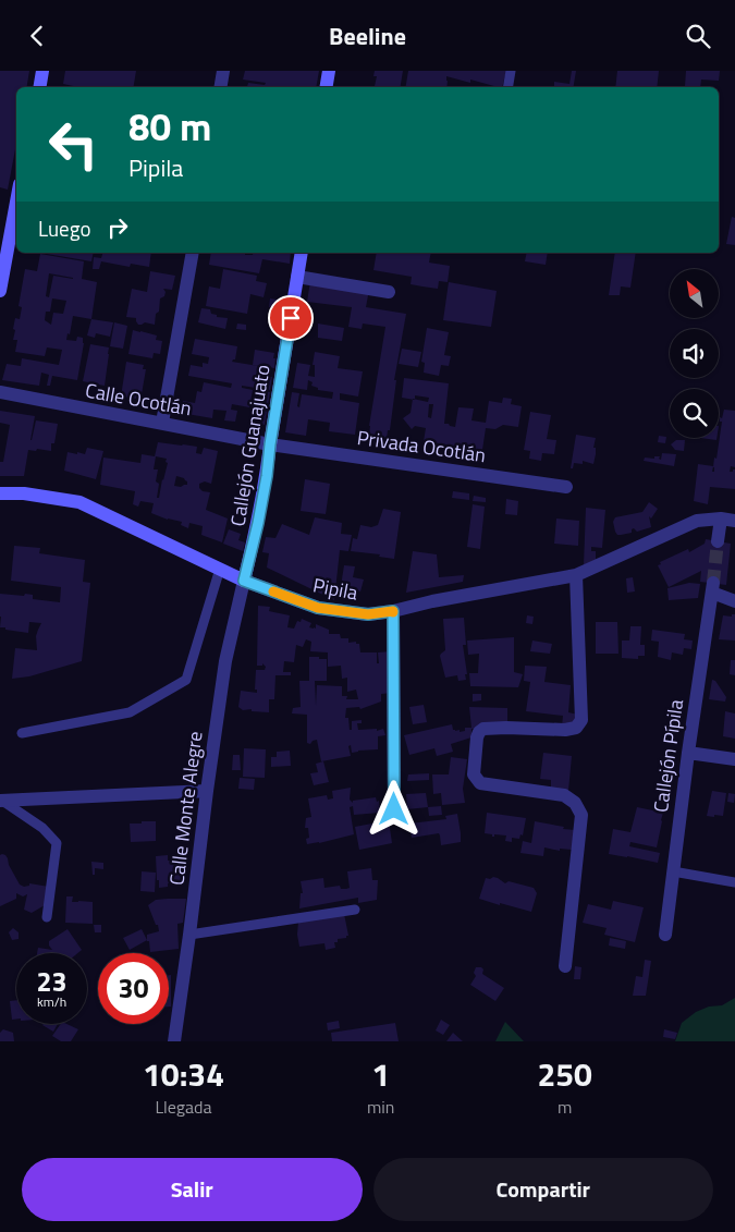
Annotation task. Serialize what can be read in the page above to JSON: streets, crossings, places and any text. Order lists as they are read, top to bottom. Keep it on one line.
{"streets":{"main road":["Callejón Guanajuato","Pipila"],"street":["Calle Ocotlán","Privada Ocotlán","Callejón Pípila","Calle Monte Alegre"]},"crossings":[["Calle Ocotlán","Callejón Guanajuato"],["Calle Ocotlán","Privada Ocotlán"],["Callejón Guanajuato","Privada Ocotlán"],["Callejón Guanajuato","Pipila"],["Callejón Guanajuato","Calle Monte Alegre"],["Pipila","Calle Monte Alegre"]],"north":"top left","page":{"header":"Beeline","turn":["80 m","Pipila"],"then":"Luego","speed":"23 km/h","limit":"30","eta":["10:34","Llegada","1","min","250","m"],"buttons":["Salir","Compartir"]}}
